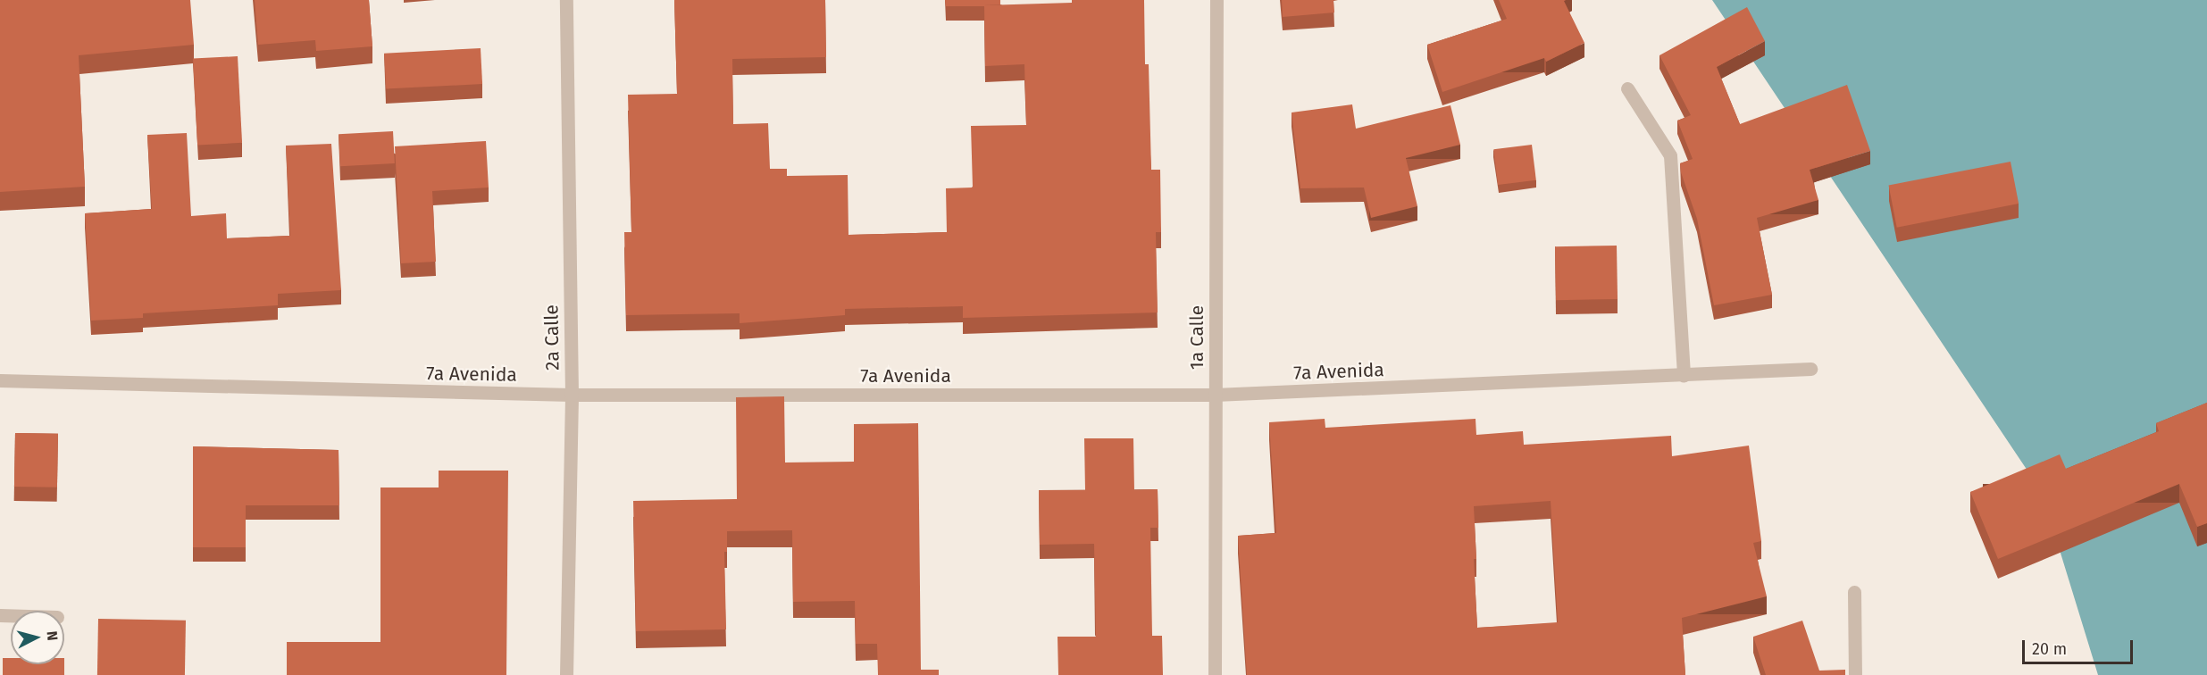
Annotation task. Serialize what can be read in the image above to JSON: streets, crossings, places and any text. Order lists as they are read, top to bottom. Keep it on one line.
{"streets":{"street":["2a Calle","1a Calle","7a Avenida"]},"crossings":[["2a Calle","7a Avenida"],["1a Calle","7a Avenida"]],"scale_bar":"20 m","north":"right"}
